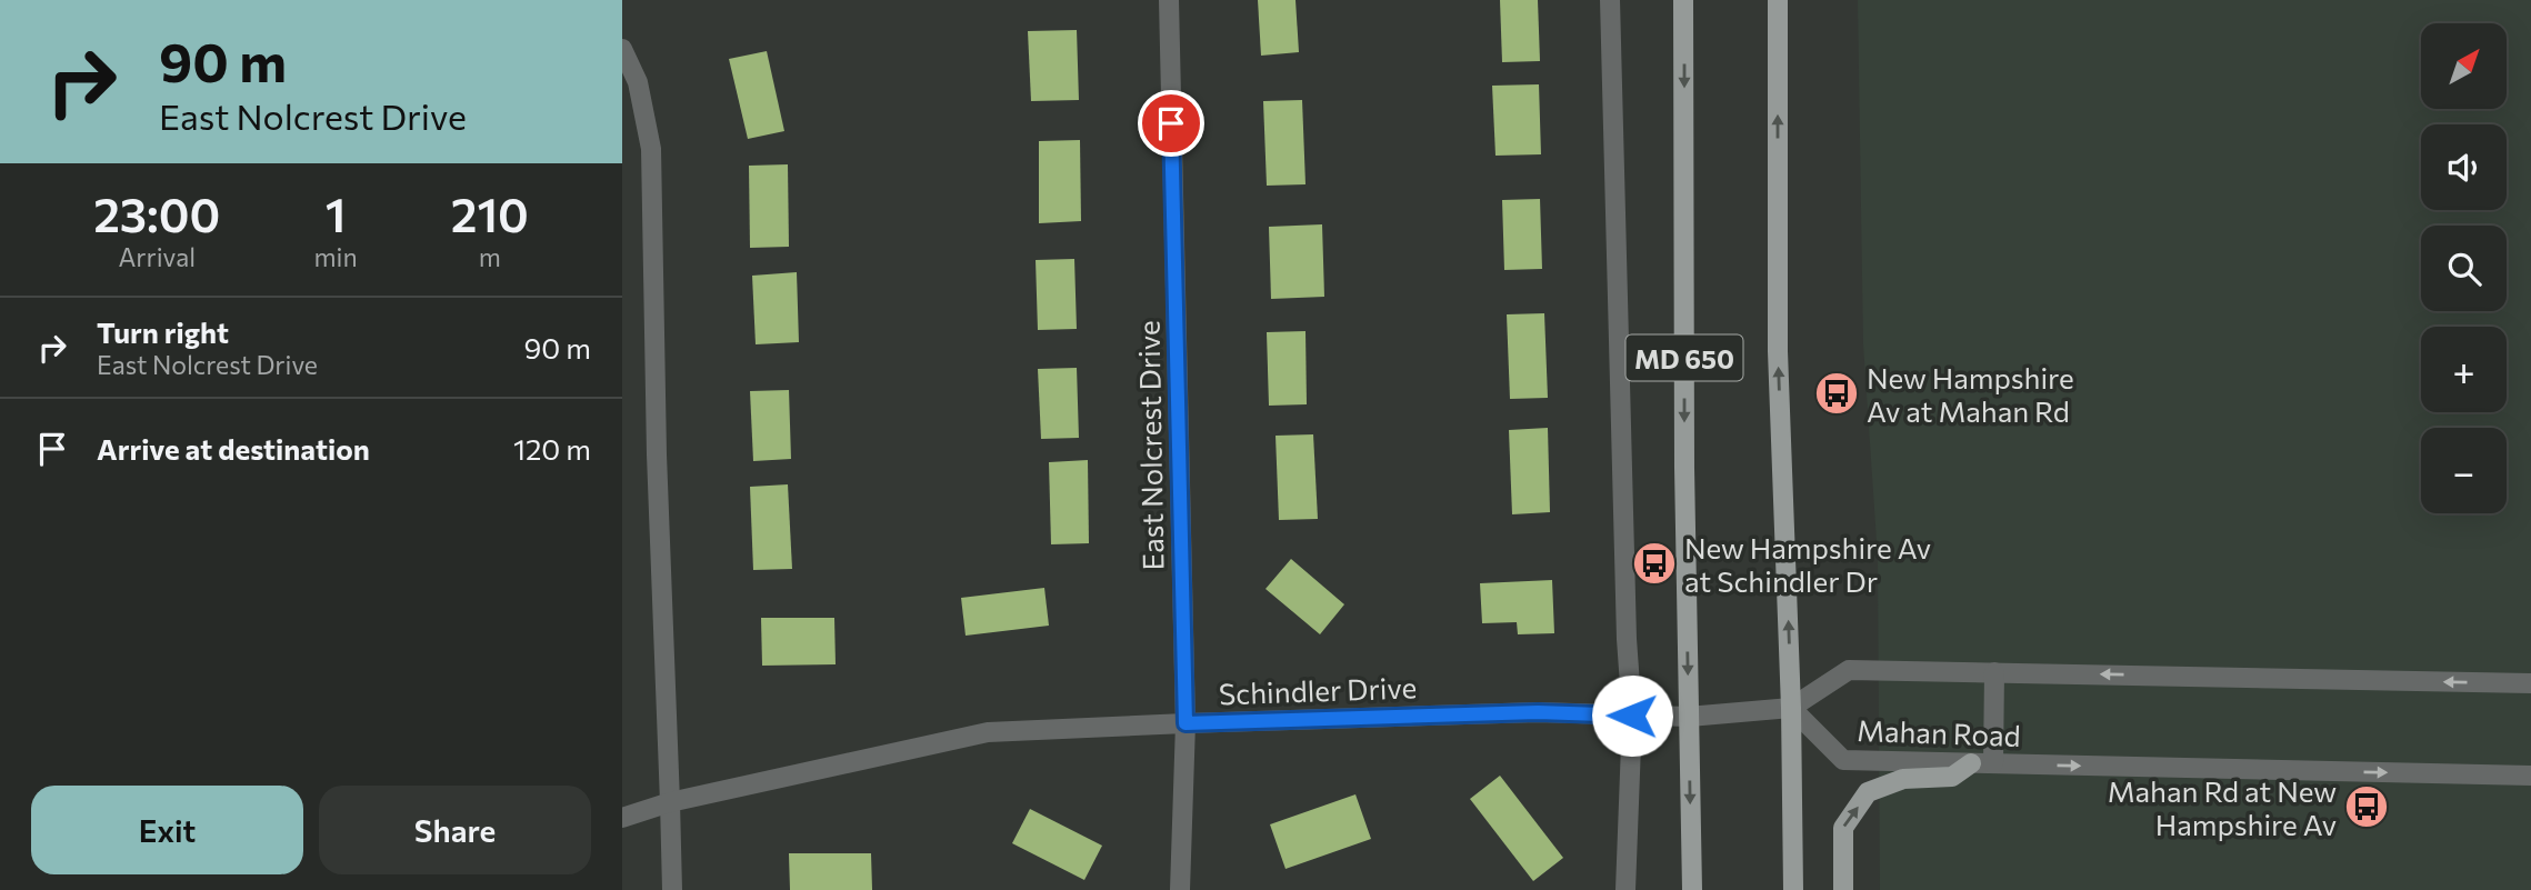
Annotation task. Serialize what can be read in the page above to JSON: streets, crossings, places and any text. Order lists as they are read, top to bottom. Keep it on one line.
{"streets":{"main road":["MD 650"],"street":["East Nolcrest Drive","Schindler Drive","Mahan Road"]},"crossings":[["MD 650","Schindler Drive"],["MD 650","Mahan Road"],["East Nolcrest Drive","Schindler Drive"],["Schindler Drive","Mahan Road"]],"places":{"bus stop":["New Hampshire Av at Mahan Rd","New Hampshire Av at Schindler Dr","Mahan Rd at New Hampshire Av"]},"north":"top right","page":{"turn":["90 m","East Nolcrest Drive"],"map_buttons":["+","−"],"eta":["23:00","Arrival","1","min","210","m"],"list":[{"name":"Turn right","note":"East Nolcrest Drive","value":"90 m"},{"name":"Arrive at destination","value":"120 m"}],"buttons":["Exit","Share"]}}
